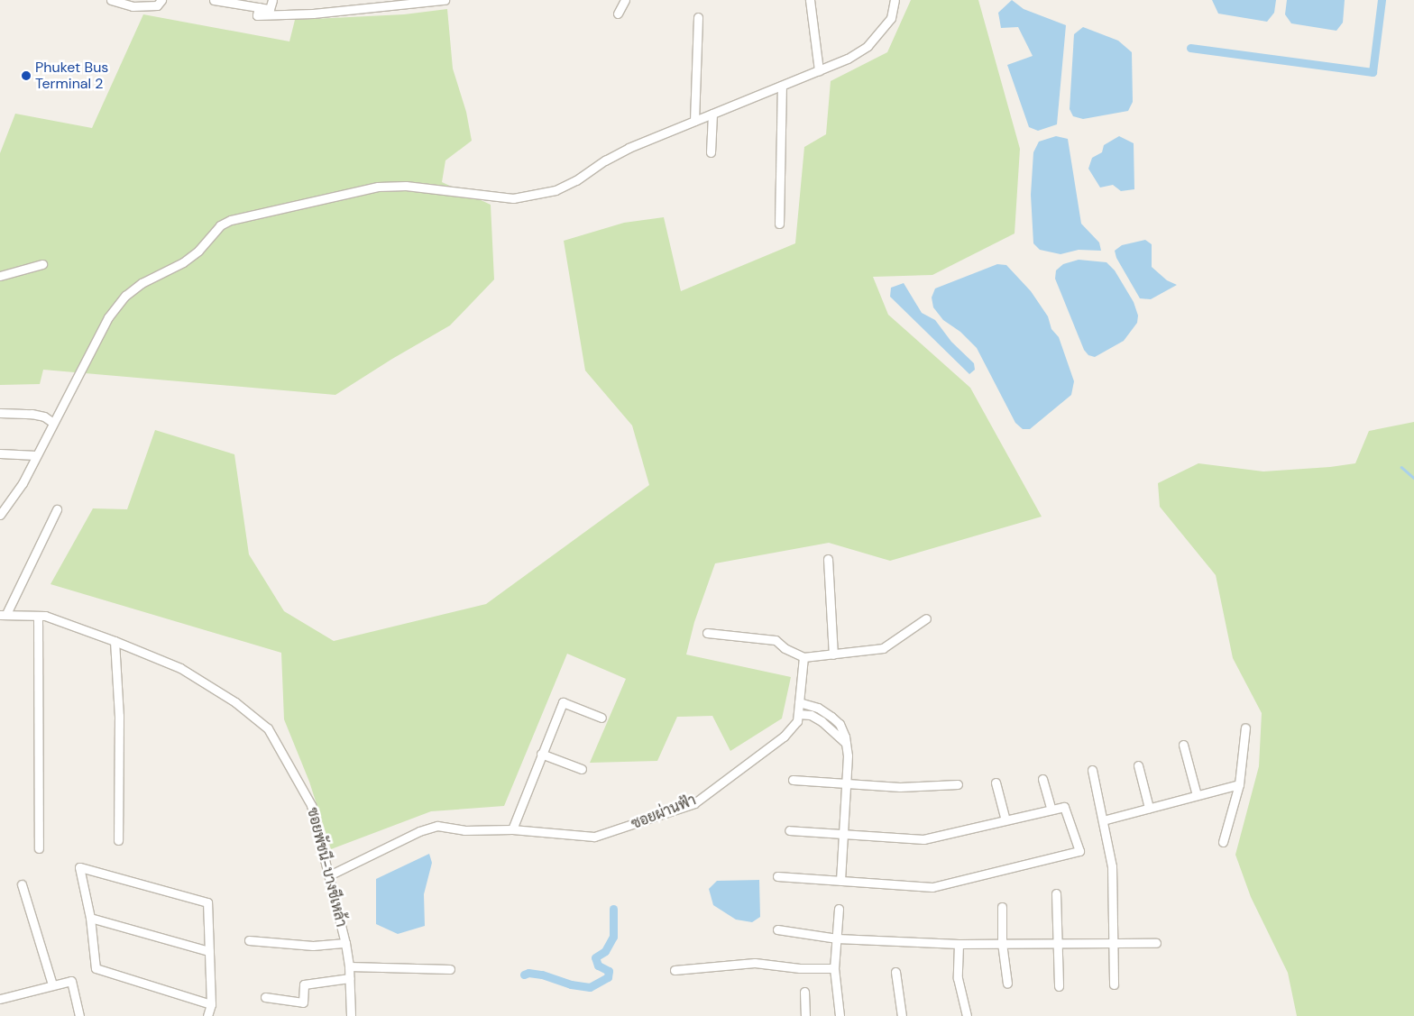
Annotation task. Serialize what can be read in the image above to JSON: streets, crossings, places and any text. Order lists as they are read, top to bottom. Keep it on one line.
{"streets":{"street":["ซอยผ่านฟ้า","ซอยพัชนี-บางชีเหล้า"]},"crossings":[["ซอยผ่านฟ้า","ซอยพัชนี-บางชีเหล้า"]],"places":["Phuket Bus Terminal 2"]}
